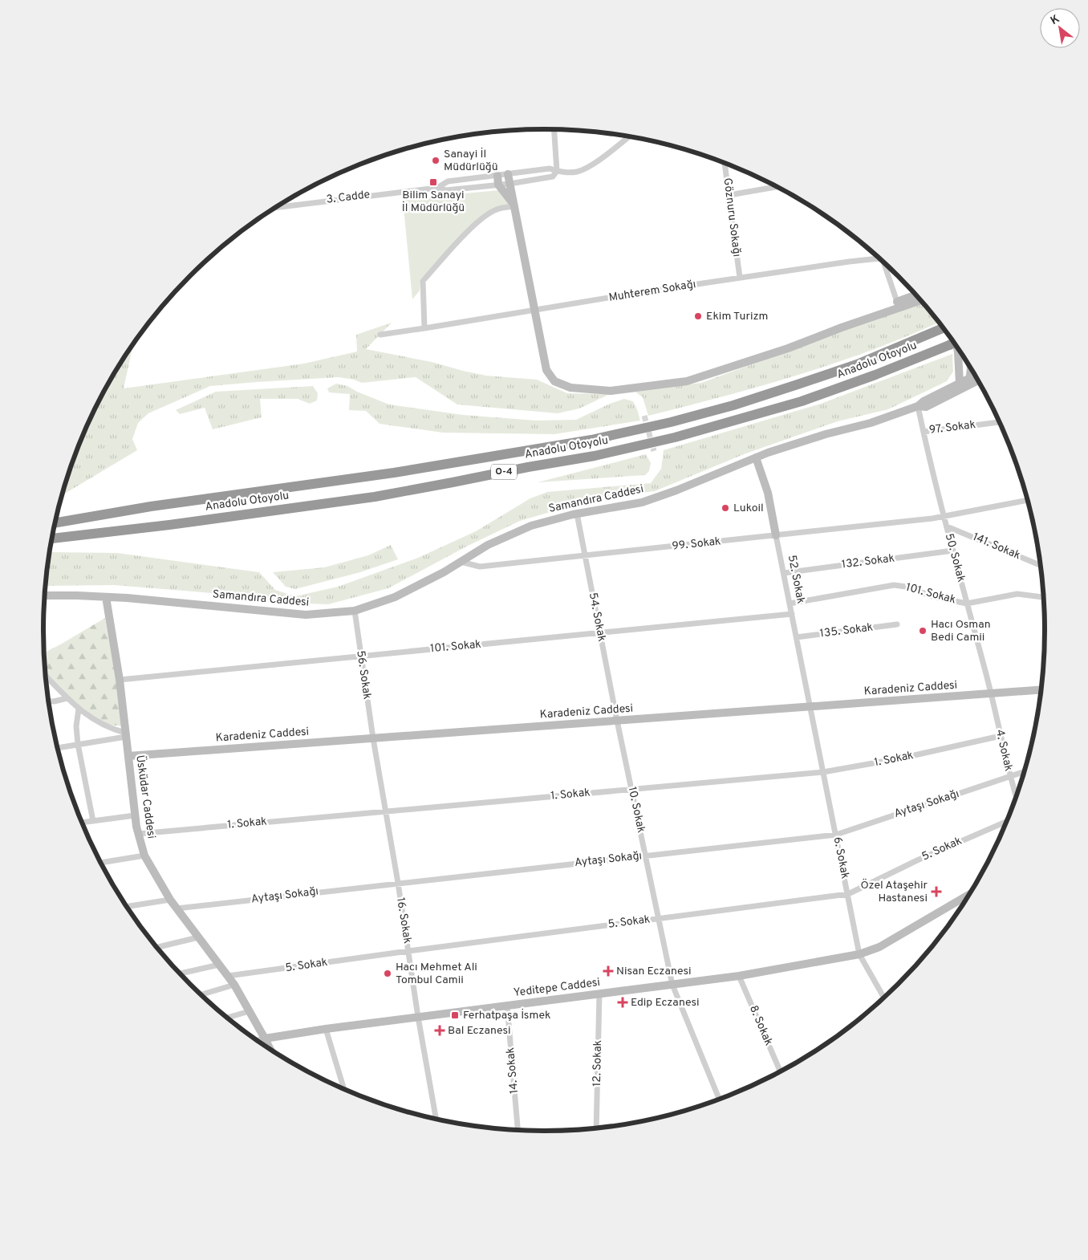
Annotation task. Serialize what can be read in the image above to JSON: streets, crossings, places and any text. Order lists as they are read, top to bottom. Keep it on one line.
{"streets":{"highway":["Anadolu Otoyolu","O-4"],"street":["3. Cadde","Göznuru Sokağı","Muhterem Sokağı","97. Sokak","Samandıra Caddesi","99. Sokak","141. Sokak","50. Sokak","132. Sokak","52. Sokak","101. Sokak","54. Sokak","135. Sokak","56. Sokak","Karadeniz Caddesi","4. Sokak","1. Sokak","Üsküdar Caddesi","Aytaşı Sokağı","10. Sokak","5. Sokak","6. Sokak","16. Sokak","Yeditepe Caddesi","8. Sokak","12. Sokak","14. Sokak"]},"crossings":[["Göznuru Sokağı","Muhterem Sokağı"],["97. Sokak","50. Sokak"],["Samandıra Caddesi","99. Sokak"],["Samandıra Caddesi","50. Sokak"],["Samandıra Caddesi","52. Sokak"],["Samandıra Caddesi","54. Sokak"],["Samandıra Caddesi","56. Sokak"],["Samandıra Caddesi","Üsküdar Caddesi"],["99. Sokak","50. Sokak"],["99. Sokak","52. Sokak"],["99. Sokak","54. Sokak"],["141. Sokak","50. Sokak"],["50. Sokak","132. Sokak"],["50. Sokak","101. Sokak"],["50. Sokak","Karadeniz Caddesi"],["50. Sokak","4. Sokak"],["132. Sokak","52. Sokak"],["52. Sokak","101. Sokak"],["52. Sokak","135. Sokak"],["52. Sokak","Karadeniz Caddesi"],["52. Sokak","6. Sokak"],["101. Sokak","54. Sokak"],["101. Sokak","56. Sokak"],["101. Sokak","Üsküdar Caddesi"],["54. Sokak","Karadeniz Caddesi"],["54. Sokak","10. Sokak"],["56. Sokak","Karadeniz Caddesi"],["56. Sokak","16. Sokak"],["Karadeniz Caddesi","4. Sokak"],["Karadeniz Caddesi","Üsküdar Caddesi"],["Karadeniz Caddesi","10. Sokak"],["Karadeniz Caddesi","6. Sokak"],["Karadeniz Caddesi","16. Sokak"],["4. Sokak","1. Sokak"],["4. Sokak","Aytaşı Sokağı"],["1. Sokak","Üsküdar Caddesi"],["1. Sokak","10. Sokak"],["1. Sokak","6. Sokak"],["1. Sokak","16. Sokak"],["Üsküdar Caddesi","Aytaşı Sokağı"],["Üsküdar Caddesi","5. Sokak"],["Üsküdar Caddesi","Yeditepe Caddesi"],["Aytaşı Sokağı","10. Sokak"],["Aytaşı Sokağı","6. Sokak"],["Aytaşı Sokağı","16. Sokak"],["10. Sokak","5. Sokak"],["10. Sokak","Yeditepe Caddesi"],["5. Sokak","6. Sokak"],["5. Sokak","16. Sokak"],["6. Sokak","Yeditepe Caddesi"],["16. Sokak","Yeditepe Caddesi"],["Yeditepe Caddesi","8. Sokak"],["Yeditepe Caddesi","12. Sokak"],["Yeditepe Caddesi","14. Sokak"]],"places":{"other":["Sanayi İl Müdürlüğü","Ekim Turizm","Lukoil","Hacı Osman Bedi Camii","Hacı Mehmet Ali Tombul Camii"],"transit":["Bilim Sanayi İl Müdürlüğü","Ferhatpaşa İsmek"],"health":["Özel Ataşehir Hastanesi","Nisan Eczanesi","Edip Eczanesi","Bal Eczanesi"]},"north":"top left"}
